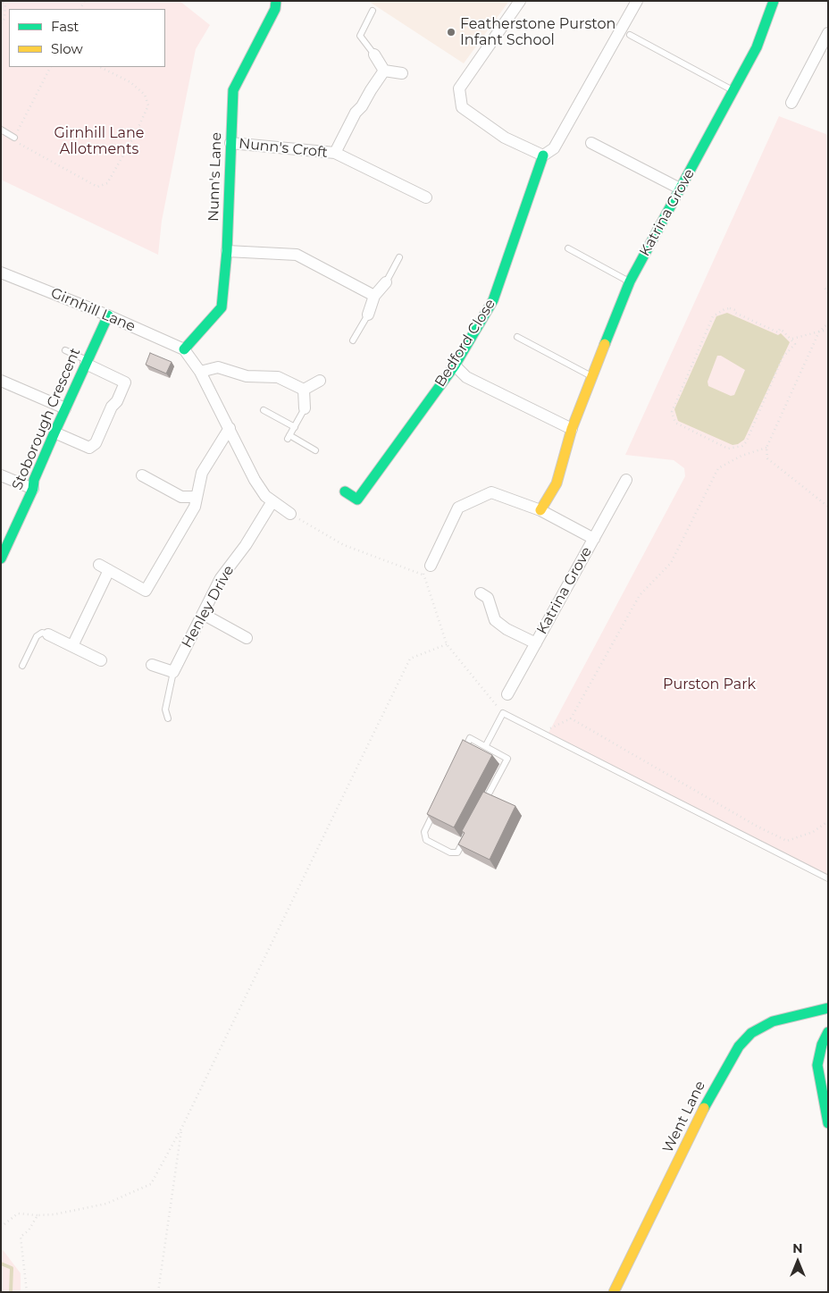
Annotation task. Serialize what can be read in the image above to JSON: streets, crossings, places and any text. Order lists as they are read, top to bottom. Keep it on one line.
{"streets":{"street":["Nunn's Croft","Nunn's Lane","Katrina Grove","Girnhill Lane","Bedford Close","Stoborough Crescent","Henley Drive","Went Lane"]},"crossings":[["Nunn's Croft","Nunn's Lane"],["Nunn's Lane","Girnhill Lane"],["Girnhill Lane","Stoborough Crescent"]],"parks":["Girnhill Lane Allotments","Purston Park"],"places":["Featherstone Purston Infant School"],"legend":["Fast","Slow"],"north":"top"}
